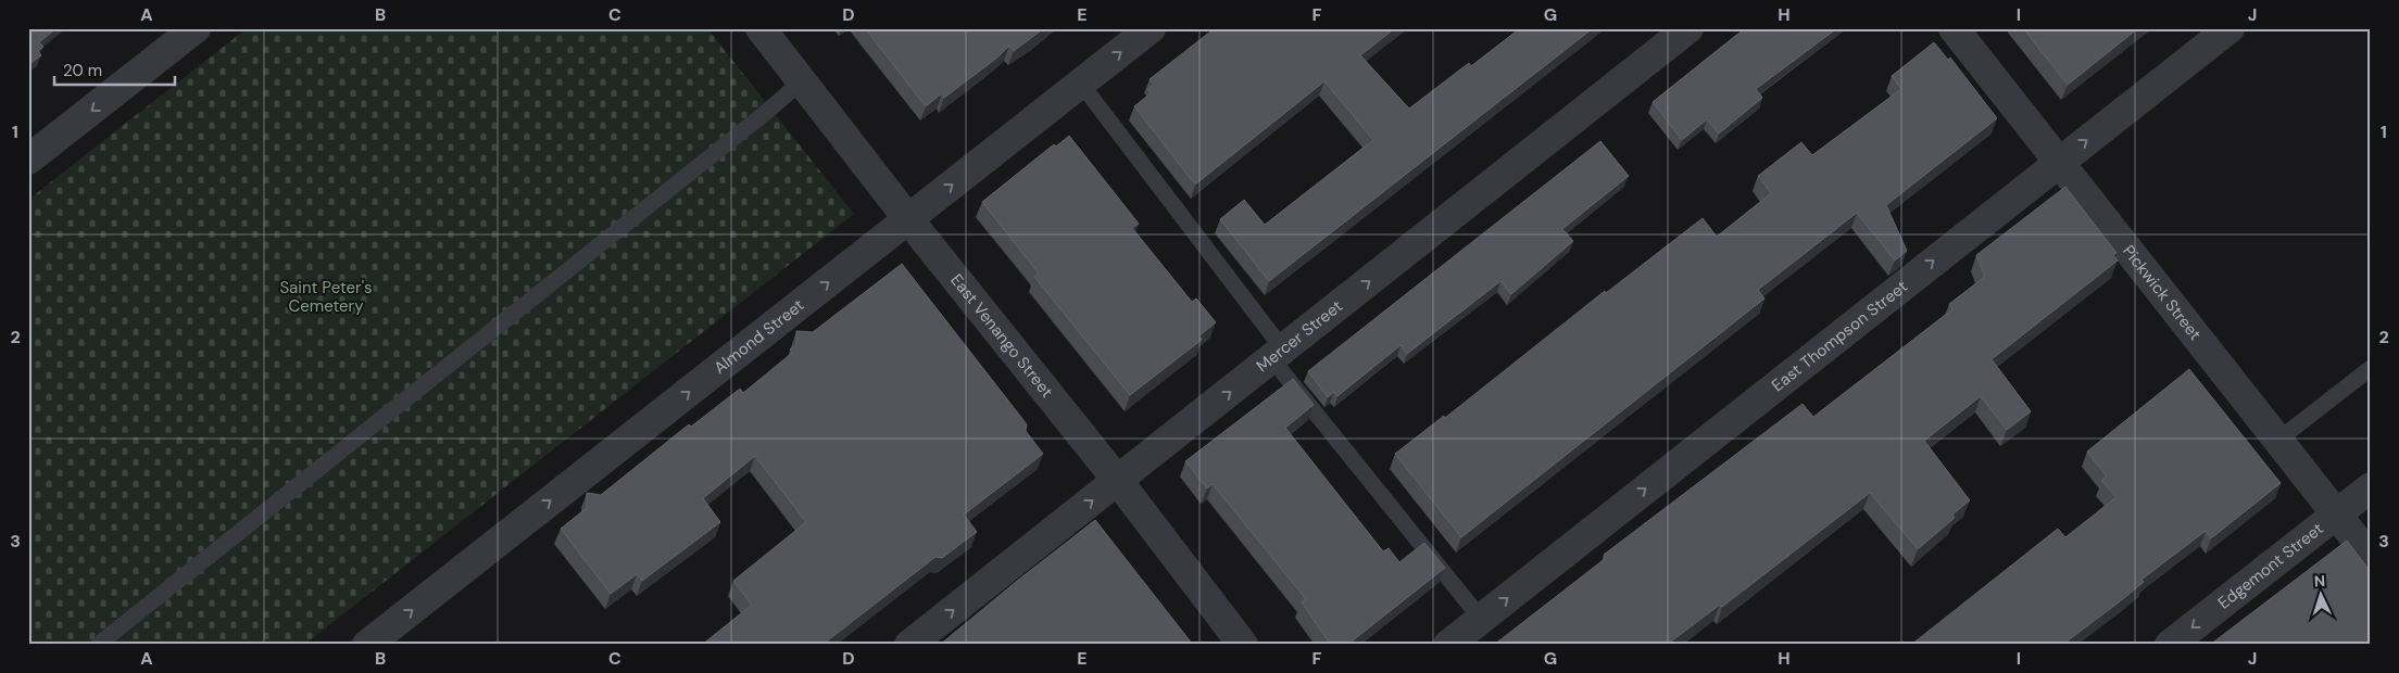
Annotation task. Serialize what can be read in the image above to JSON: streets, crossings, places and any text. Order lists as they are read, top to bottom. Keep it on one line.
{"streets":{"street":["Pickwick Street","East Thompson Street","Almond Street","East Venango Street","Mercer Street","Edgemont Street"]},"crossings":[["Pickwick Street","East Thompson Street"],["Pickwick Street","Edgemont Street"],["Almond Street","East Venango Street"],["East Venango Street","Mercer Street"]],"one_way":["East Thompson Street","Almond Street","Mercer Street","Edgemont Street"],"parks":["Saint Peter's Cemetery"],"scale_bar":"20 m","north":"top","grid":{"columns":["A","B","C","D","E","F","G","H","I","J"],"rows":["1","2","3"]}}
